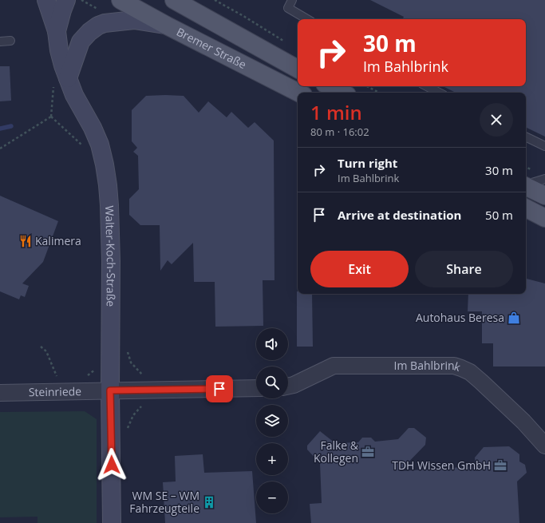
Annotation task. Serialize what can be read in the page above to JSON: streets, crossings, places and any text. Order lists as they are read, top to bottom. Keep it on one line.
{"streets":{"main road":["Bremer Straße"],"street":["Walter-Koch-Straße","Im Bahlbrink","Steinriede"]},"crossings":[["Walter-Koch-Straße","Steinriede"]],"places":{"restaurant":["Kalimera"],"shop":["Autohaus Beresa"],"office":["Falke & Kollegen","TDH Wissen GmbH"],"building":["WM SE – WM Fahrzeugteile"]},"page":{"turn":["30 m","Im Bahlbrink"],"heading":["1 min","80 m · 16:02"],"list":[{"name":"Turn right","note":"Im Bahlbrink","value":"30 m"},{"name":"Arrive at destination","value":"50 m"}],"buttons":["Exit","Share"],"map_buttons":["+","−"]}}
